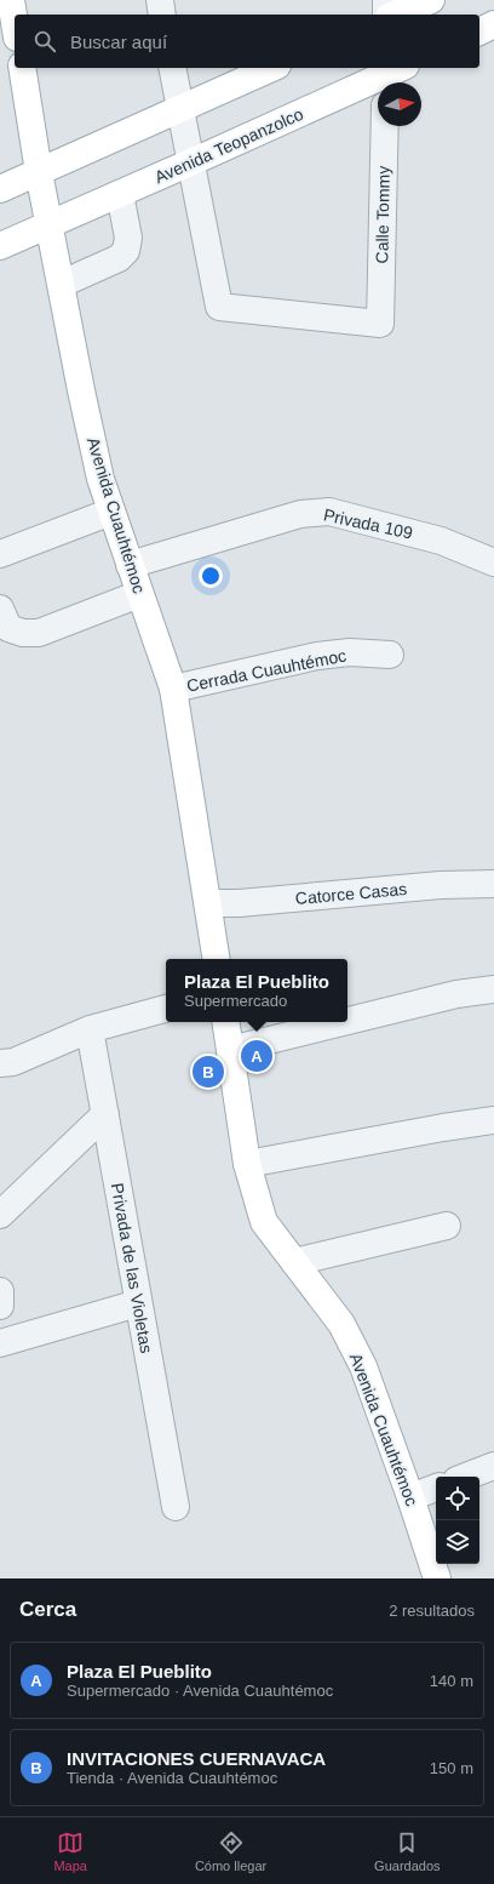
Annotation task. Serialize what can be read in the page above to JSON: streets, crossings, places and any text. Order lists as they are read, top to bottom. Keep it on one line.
{"streets":{"main road":["Avenida Teopanzolco","Avenida Cuauhtémoc"],"street":["Calle Tommy","Privada 109","Cerrada Cuauhtémoc","Catorce Casas","Privada de las Violetas"]},"crossings":[["Avenida Teopanzolco","Calle Tommy"],["Avenida Teopanzolco","Avenida Cuauhtémoc"],["Avenida Cuauhtémoc","Privada 109"],["Avenida Cuauhtémoc","Cerrada Cuauhtémoc"],["Avenida Cuauhtémoc","Catorce Casas"]],"north":"right","page":{"search":"Buscar aquí","popup":["Plaza El Pueblito","Supermercado"],"pins":["A","B"],"heading":["Cerca","2 resultados"],"list":[{"mark":"A","name":"Plaza El Pueblito","note":"Supermercado · Avenida Cuauhtémoc","value":"140 m"},{"mark":"B","name":"INVITACIONES CUERNAVACA","note":"Tienda · Avenida Cuauhtémoc","value":"150 m"}],"nav":["Mapa","Cómo llegar","Guardados"]}}
